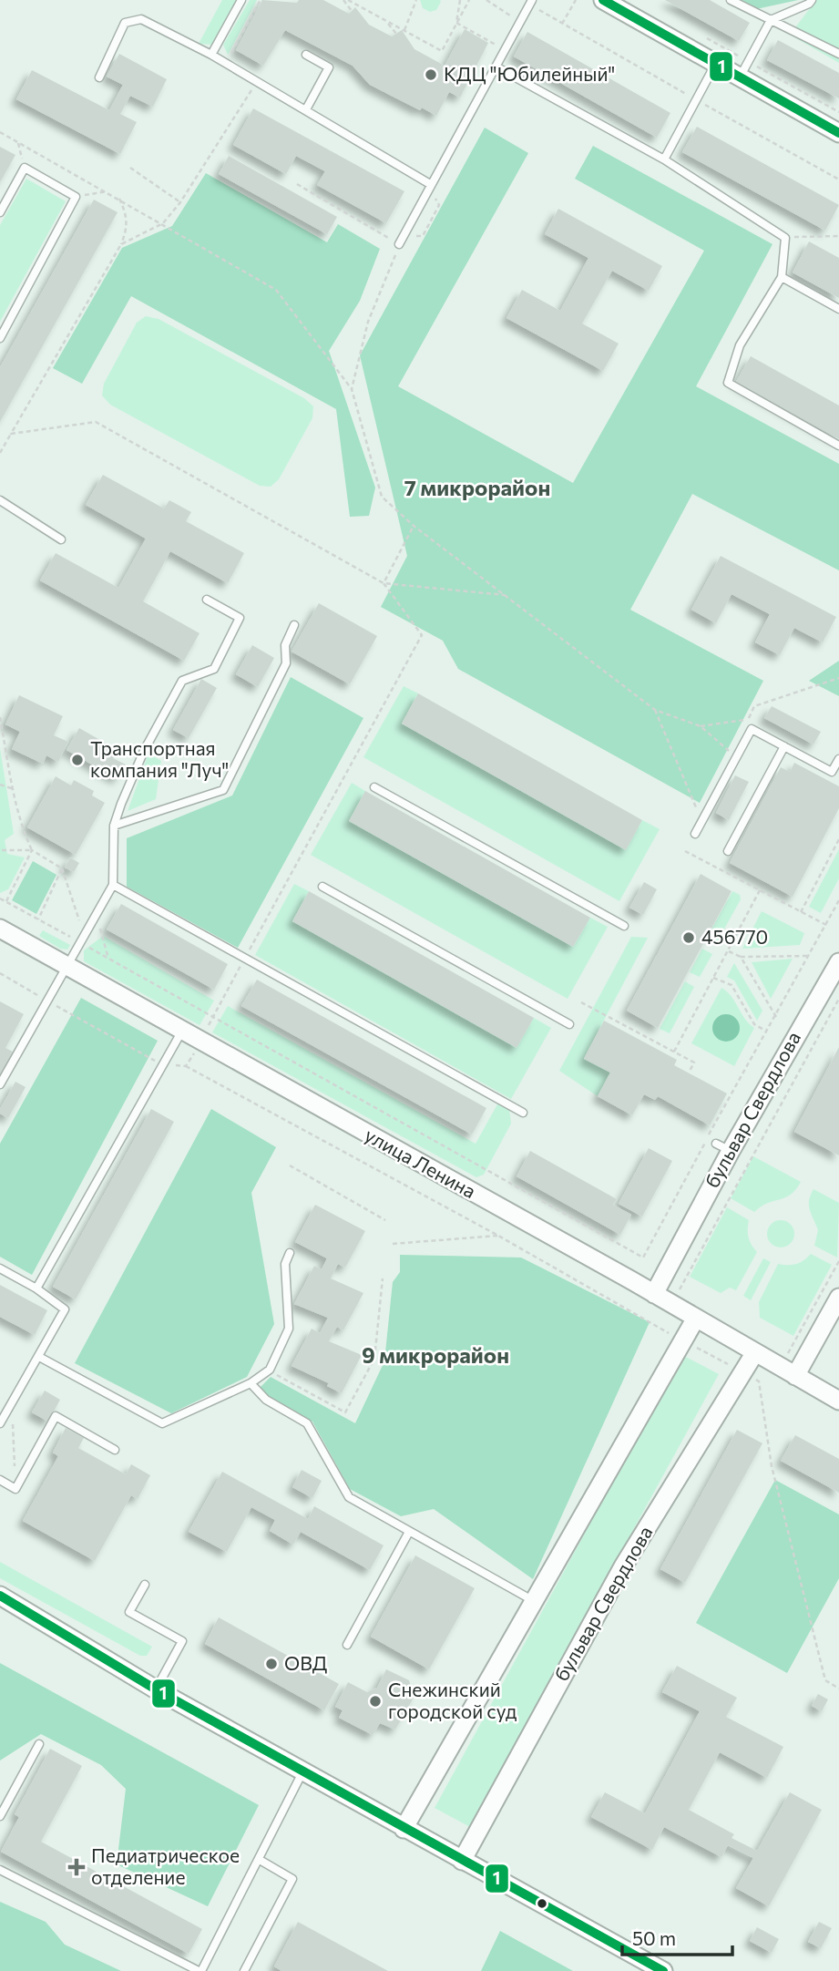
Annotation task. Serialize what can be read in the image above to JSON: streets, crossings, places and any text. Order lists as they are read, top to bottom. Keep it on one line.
{"streets":{"street":["бульвар Свердлова","улица Ленина"]},"crossings":[["бульвар Свердлова","улица Ленина"]],"districts":["7 микрорайон","9 микрорайон"],"places":{"other":["КДЦ \"Юбилейный\"","Транспортная компания \"Луч\"","456770","ОВД","Снежинский городской суд"],"health":["Педиатрическое отделение"]},"lines":["transit line 1"],"scale_bar":"50 m"}
